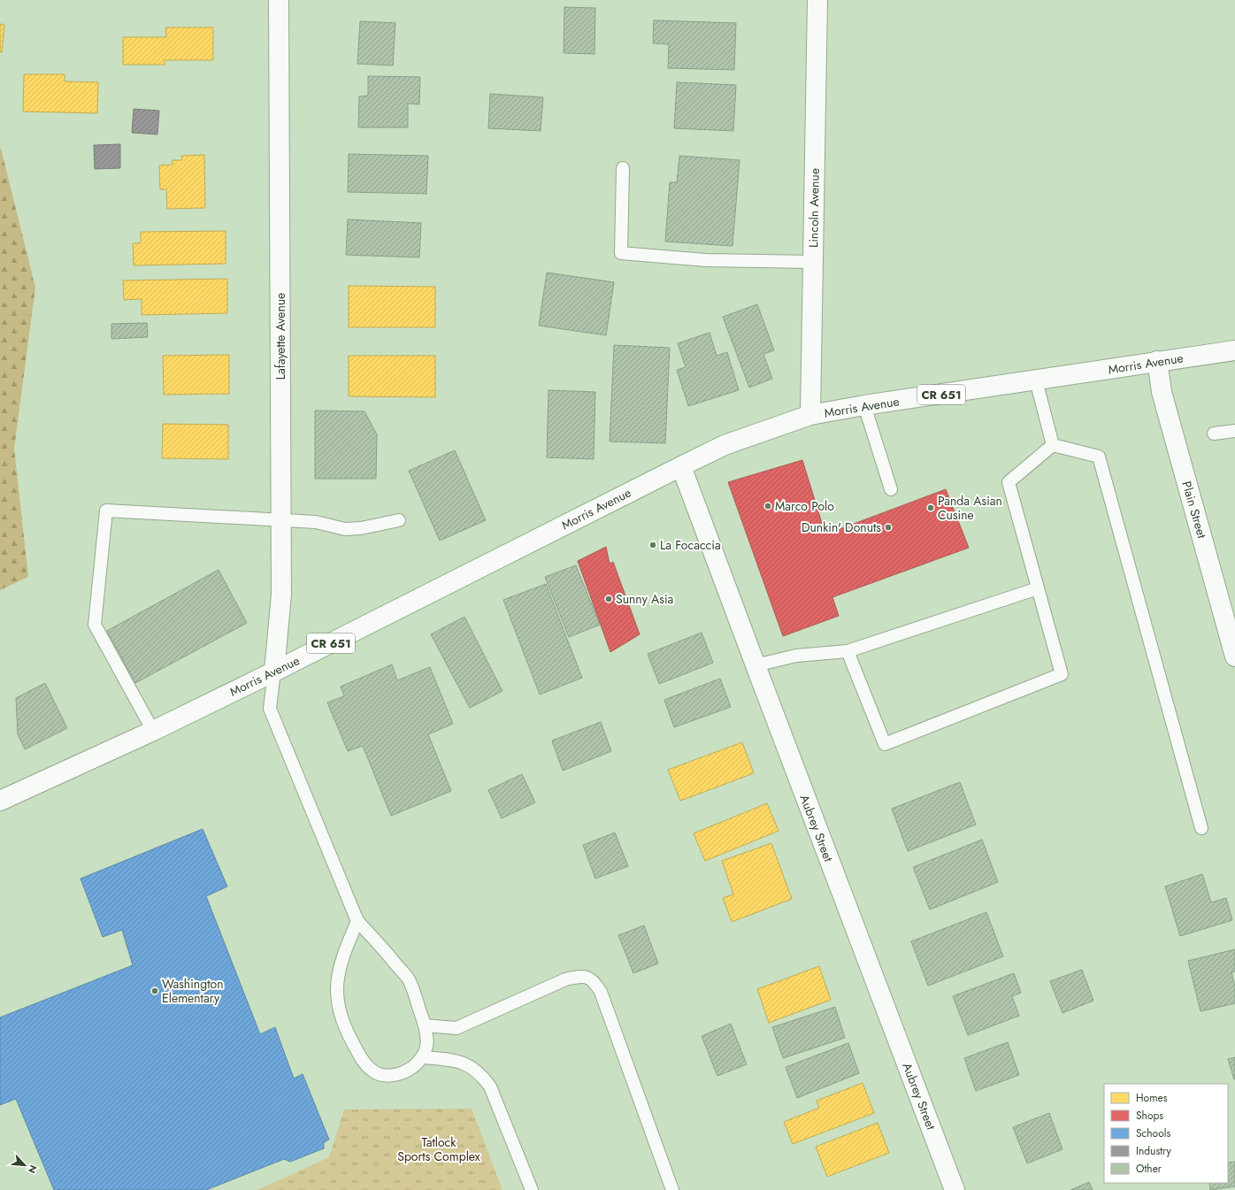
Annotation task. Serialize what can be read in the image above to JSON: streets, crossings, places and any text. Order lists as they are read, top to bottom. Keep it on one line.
{"streets":{"street":["Lincoln Avenue","Lafayette Avenue","Morris Avenue","CR 651","Plain Street","Aubrey Street"]},"crossings":[["Lincoln Avenue","Morris Avenue"],["Lafayette Avenue","Morris Avenue"],["Morris Avenue","Plain Street"],["Morris Avenue","Aubrey Street"]],"parks":["Tatlock Sports Complex"],"places":["Marco Polo","Panda Asian Cusine","Dunkin' Donuts","La Focaccia","Sunny Asia","Washington Elementary"],"legend":["Homes","Shops","Schools","Industry","Other"],"north":"bottom right"}
